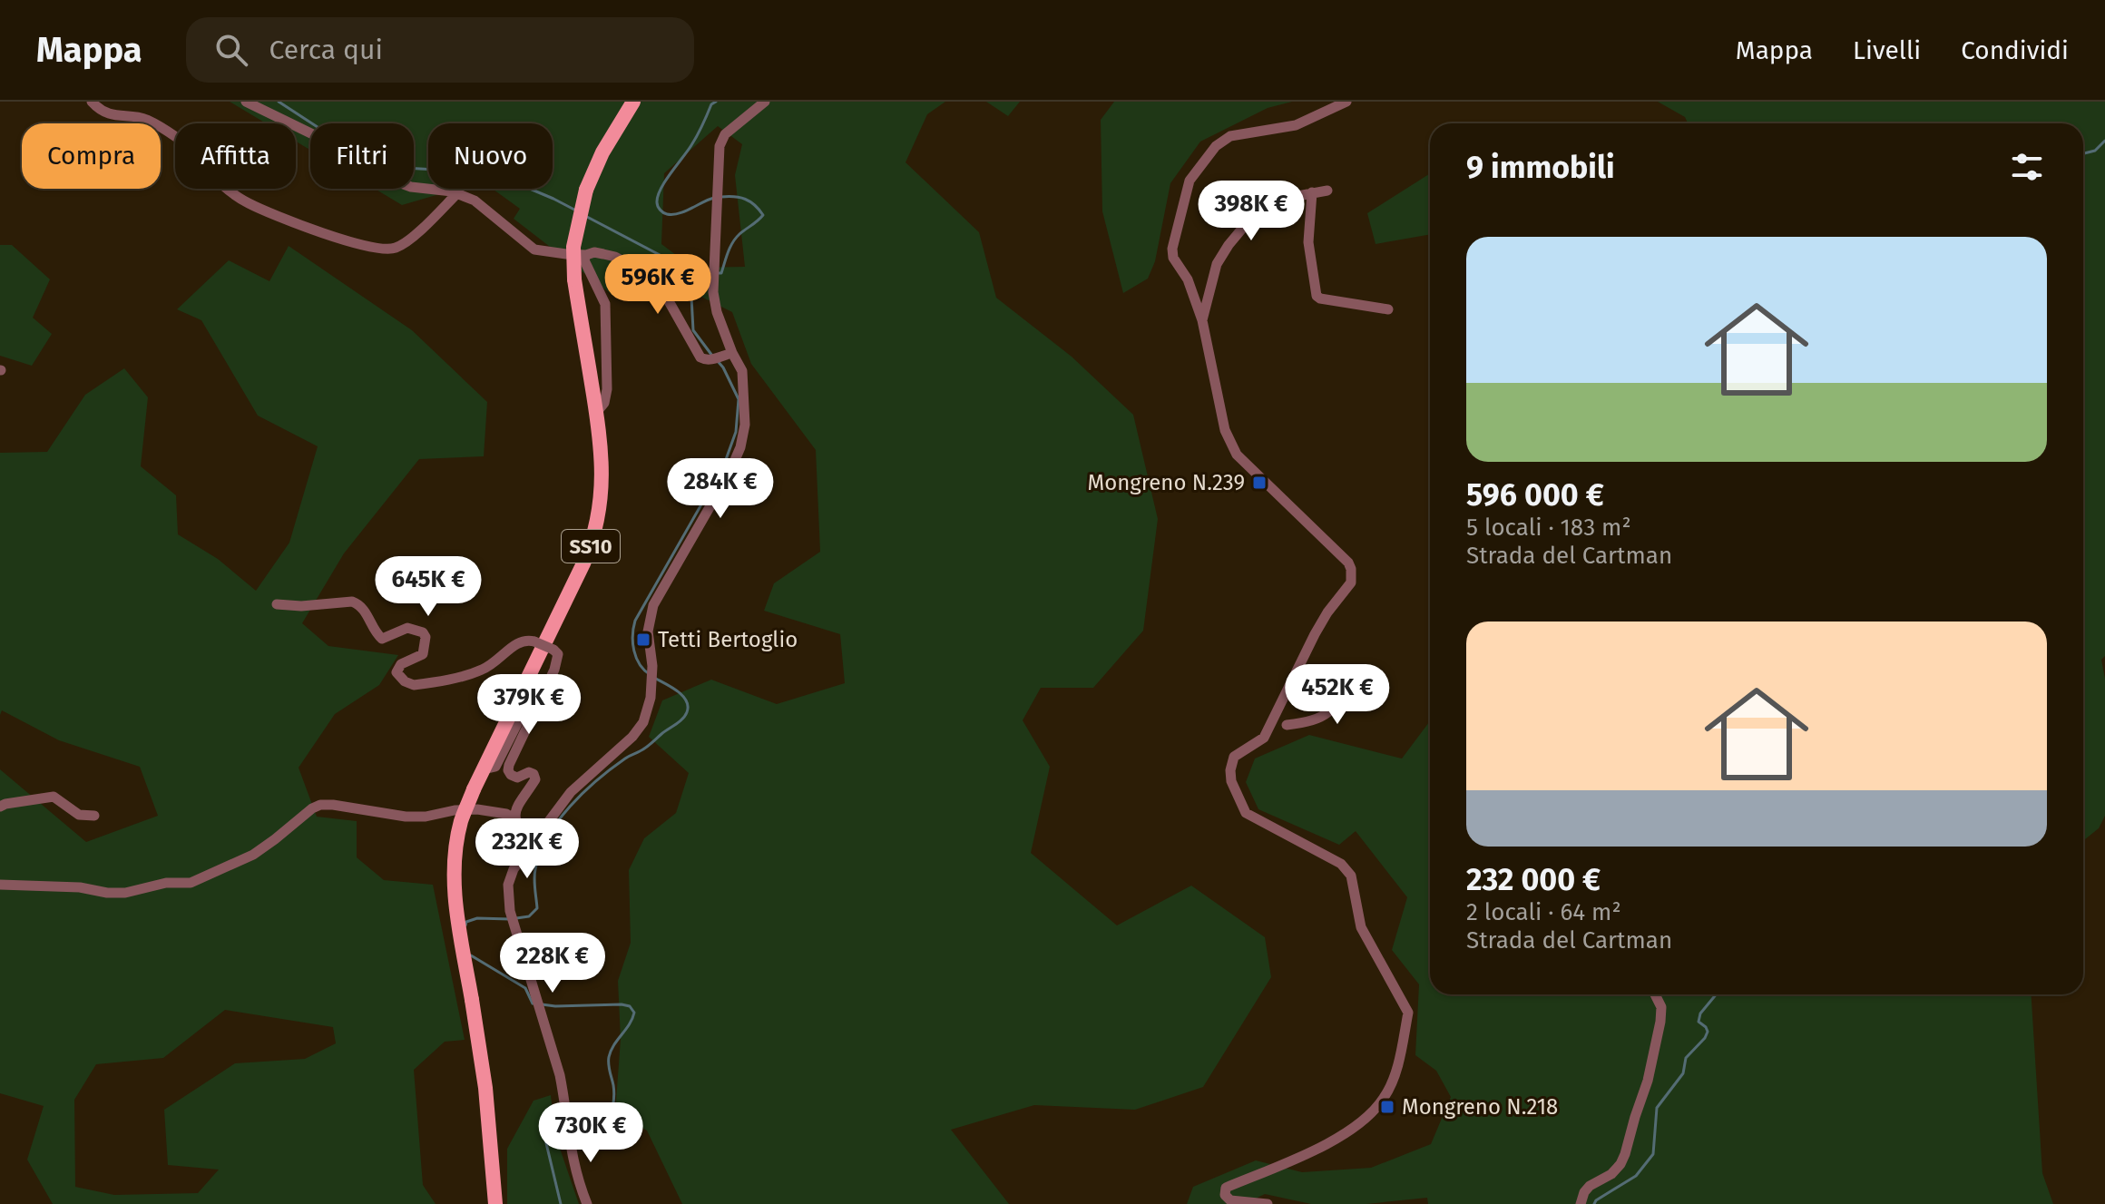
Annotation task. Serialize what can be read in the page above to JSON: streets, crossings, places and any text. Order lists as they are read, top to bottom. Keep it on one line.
{"streets":{"main road":["SS10"]},"places":{"transit":["Mongreno N.239","Tetti Bertoglio","Mongreno N.218"]},"page":{"header":"Mappa","search":"Cerca qui","nav":["Mappa","Livelli","Condividi"],"chip":["Compra","Affitta","Filtri","Nuovo"],"heading":"9 immobili","price":["398K €","596K €","284K €","645K €","452K €","379K €","232K €","228K €","730K €"],"list":[{"name":"596 000 €","note":"5 locali · 183 m² · Strada del Cartman"},{"name":"232 000 €","note":"2 locali · 64 m² · Strada del Cartman"}]}}
